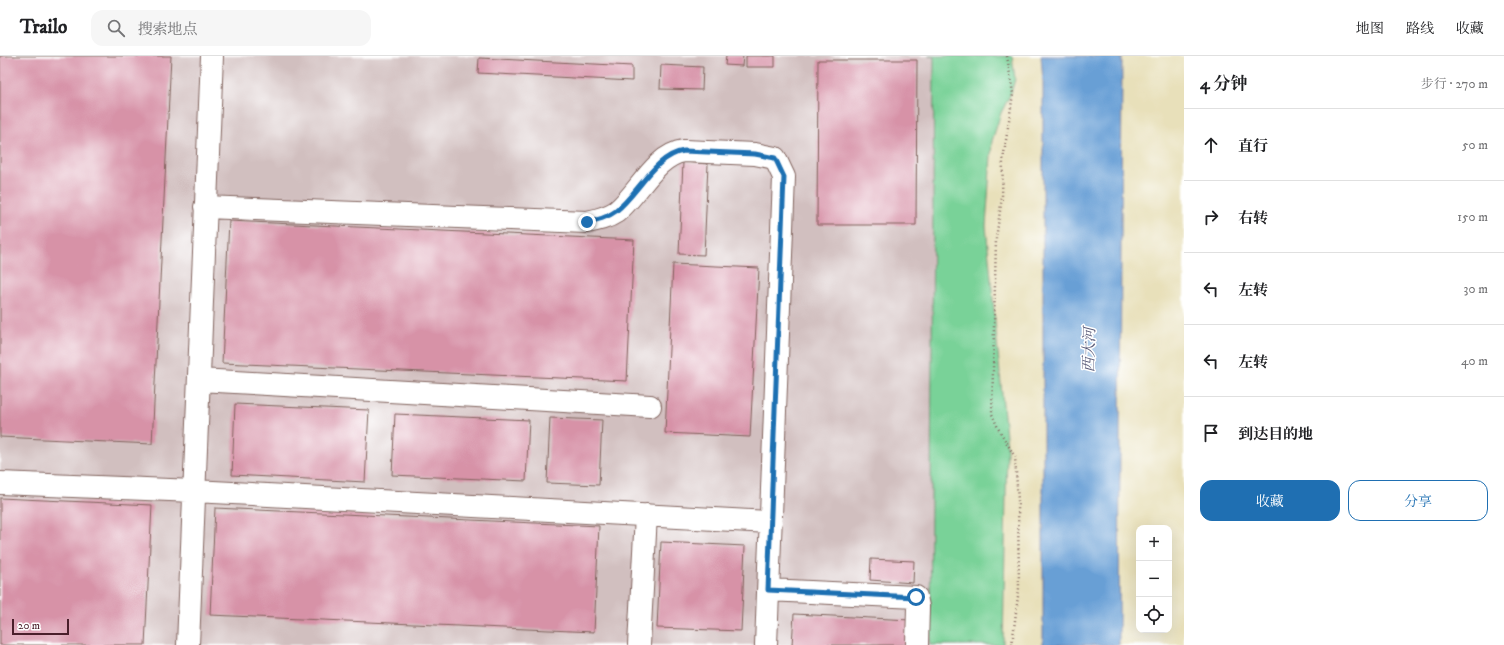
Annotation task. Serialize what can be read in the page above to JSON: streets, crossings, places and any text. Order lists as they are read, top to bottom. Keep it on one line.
{"water":["西大河"],"scale_bar":"20 m","page":{"header":"Trailo","search":"搜索地点","nav":["地图","路线","收藏"],"heading":["4 分钟","步行 · 270 m"],"list":[["直行","50 m"],["右转","150 m"],["左转","30 m"],["左转","40 m"],"到达目的地"],"buttons":["收藏","分享"],"map_buttons":["+","−"],"scale":"20 m"}}
